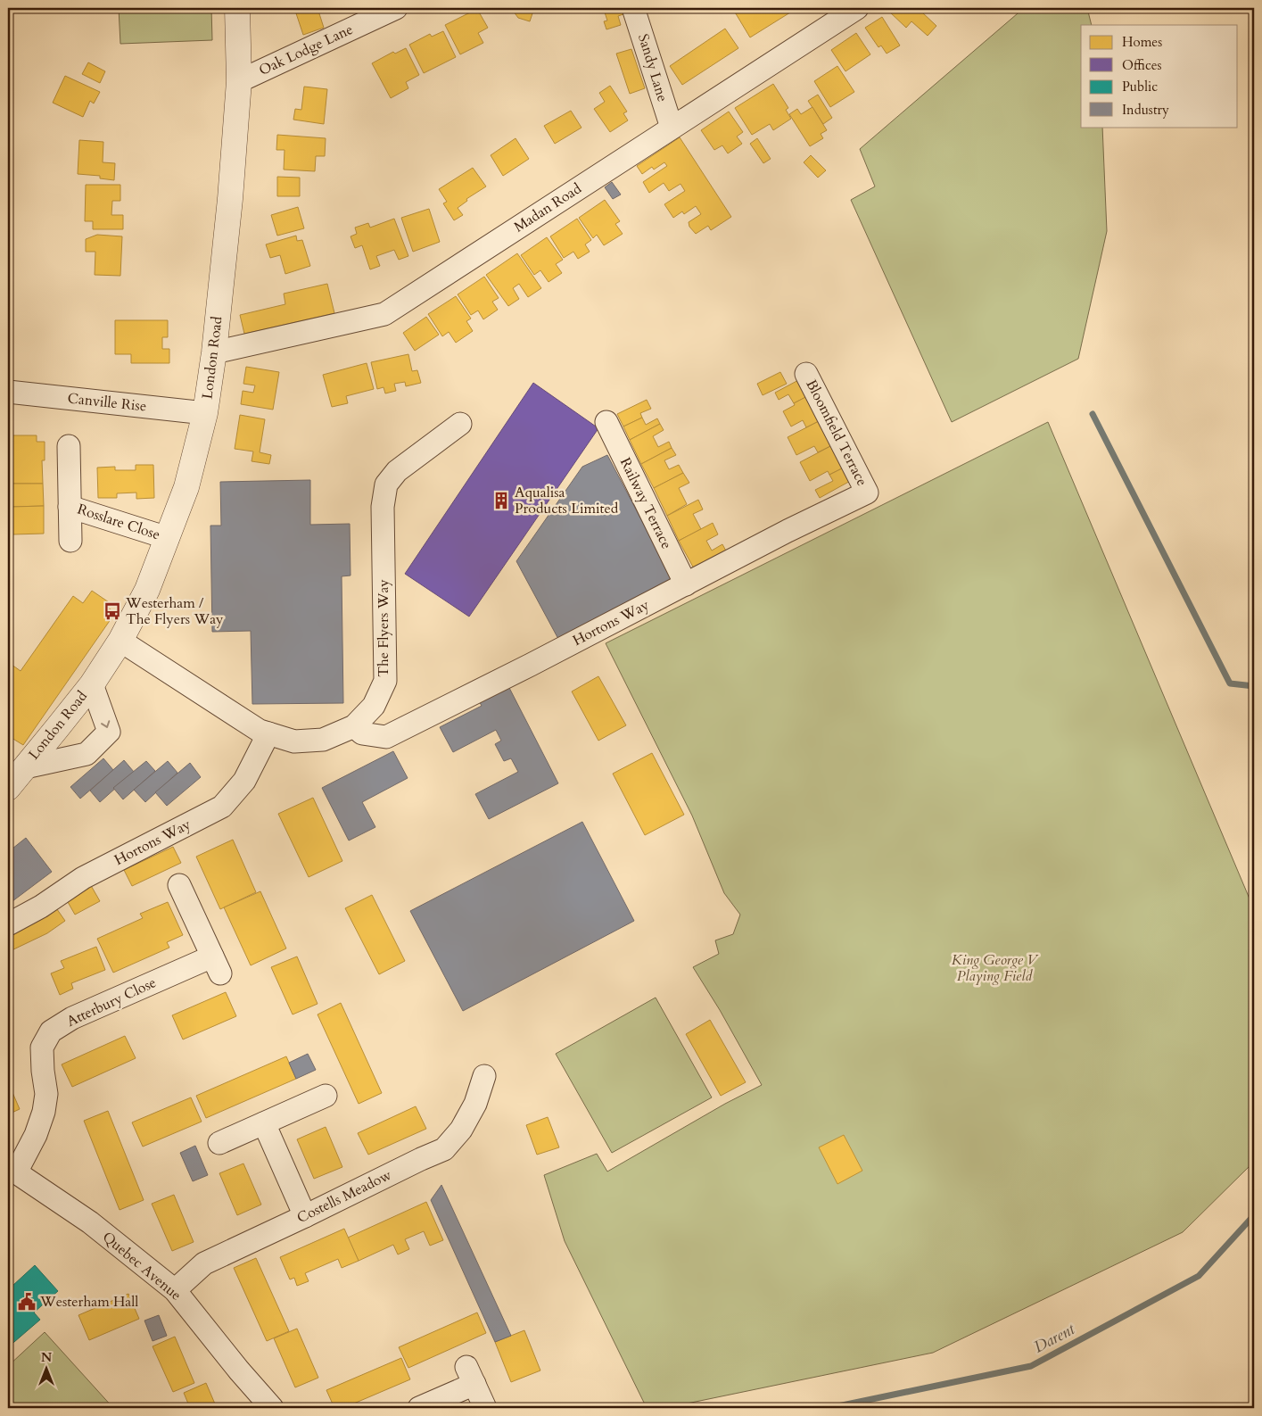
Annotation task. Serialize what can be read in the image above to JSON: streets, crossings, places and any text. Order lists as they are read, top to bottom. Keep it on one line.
{"streets":{"street":["Oak Lodge Lane","Sandy Lane","Madan Road","London Road","Canville Rise","Bloomfield Terrace","Railway Terrace","Rosslare Close","Hortons Way","The Flyers Way","Atterbury Close","Costells Meadow","Quebec Avenue"]},"crossings":[["Oak Lodge Lane","London Road"],["Sandy Lane","Madan Road"],["Madan Road","London Road"],["London Road","Canville Rise"],["London Road","Rosslare Close"],["London Road","The Flyers Way"],["Bloomfield Terrace","Hortons Way"],["Railway Terrace","Hortons Way"],["Hortons Way","The Flyers Way"],["Atterbury Close","Quebec Avenue"],["Costells Meadow","Quebec Avenue"]],"water":["Darent"],"parks":["King George V Playing Field"],"places":{"building":["Aqualisa Products Limited"],"bus stop":["Westerham / The Flyers Way"],"public building":["Westerham Hall"]},"legend":["Homes","Offices","Public","Industry"],"north":"top"}
